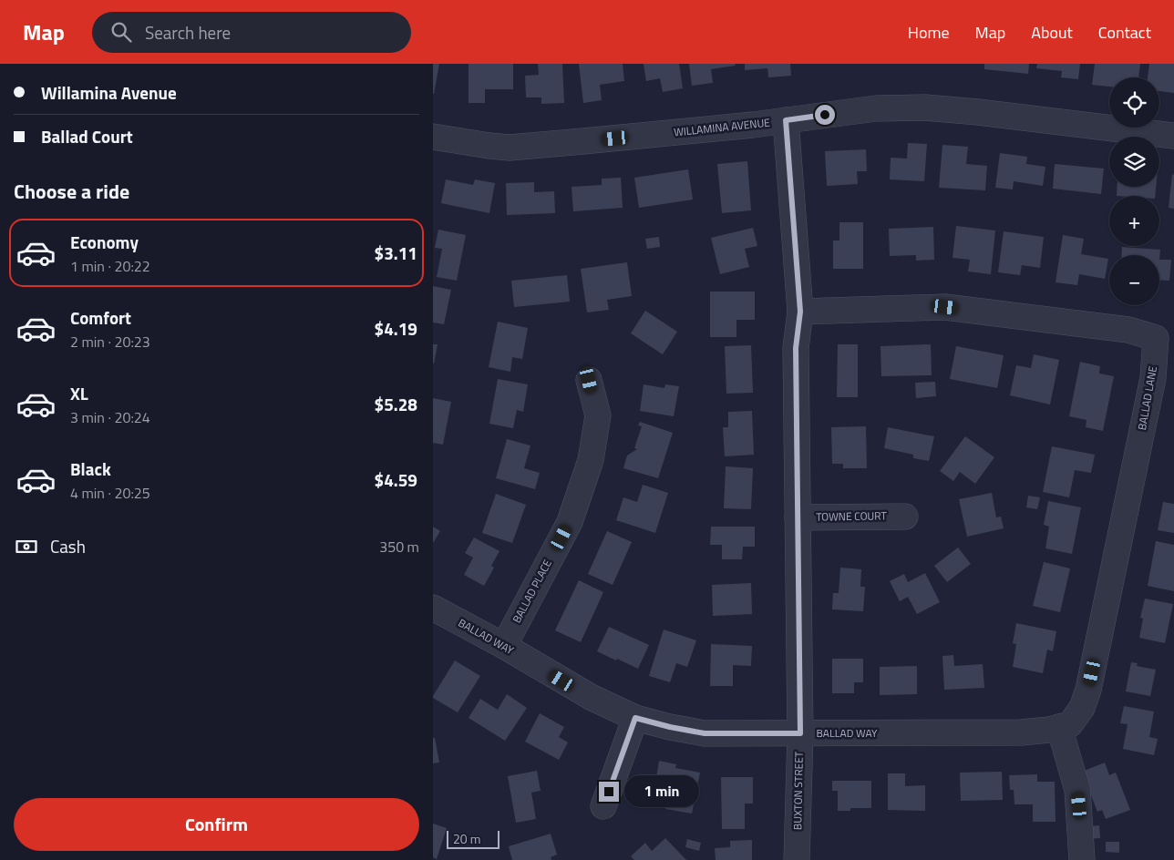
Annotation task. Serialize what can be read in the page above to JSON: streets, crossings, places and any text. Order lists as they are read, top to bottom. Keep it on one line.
{"streets":{"street":["WILLAMINA AVENUE","BALLAD LANE","TOWNE COURT","BALLAD PLACE","BALLAD WAY","BUXTON STREET"]},"crossings":[["WILLAMINA AVENUE","BUXTON STREET"],["BALLAD LANE","BALLAD WAY"],["BALLAD LANE","BUXTON STREET"],["TOWNE COURT","BUXTON STREET"],["BALLAD PLACE","BALLAD WAY"],["BALLAD WAY","BUXTON STREET"]],"scale_bar":"20 m","page":{"header":"Map","search":"Search here","nav":["Home","Map","About","Contact"],"banner":["Willamina Avenue","Ballad Court"],"map_buttons":["+","−"],"heading":"Choose a ride","list":[{"name":"Economy","note":"1 min · 20:22","value":"$3.11"},{"name":"Comfort","note":"2 min · 20:23","value":"$4.19"},{"name":"XL","note":"3 min · 20:24","value":"$5.28"},{"name":"Black","note":"4 min · 20:25","value":"$4.59"}],"pay":["Cash","350 m"],"bubble":"1 min","buttons":"Confirm","scale":"20 m"}}
